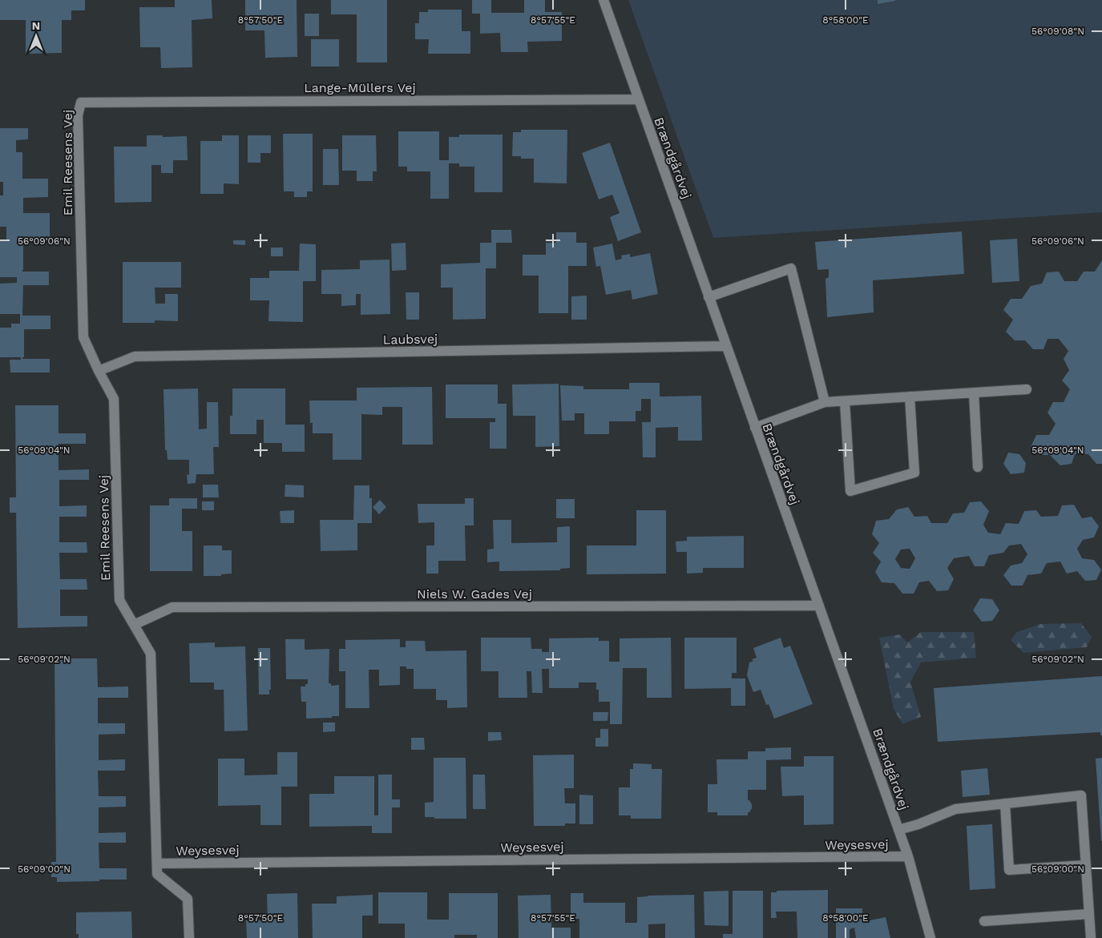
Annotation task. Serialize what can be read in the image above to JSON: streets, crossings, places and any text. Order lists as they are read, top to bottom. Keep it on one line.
{"streets":{"street":["Lange-Müllers Vej","Brændgårdvej","Emil Reesens Vej","Laubsvej","Niels W. Gades Vej","Weysesvej"]},"crossings":[["Lange-Müllers Vej","Brændgårdvej"],["Lange-Müllers Vej","Emil Reesens Vej"],["Brændgårdvej","Laubsvej"],["Brændgårdvej","Niels W. Gades Vej"],["Brændgårdvej","Weysesvej"],["Emil Reesens Vej","Laubsvej"],["Emil Reesens Vej","Niels W. Gades Vej"],["Emil Reesens Vej","Weysesvej"]],"north":"top","coordinates":["8°57'50\"E","8°57'55\"E","8°58'00\"E","56°09'08\"N","56°09'06\"N","56°09'04\"N","56°09'02\"N","56°09'00\"N"]}
